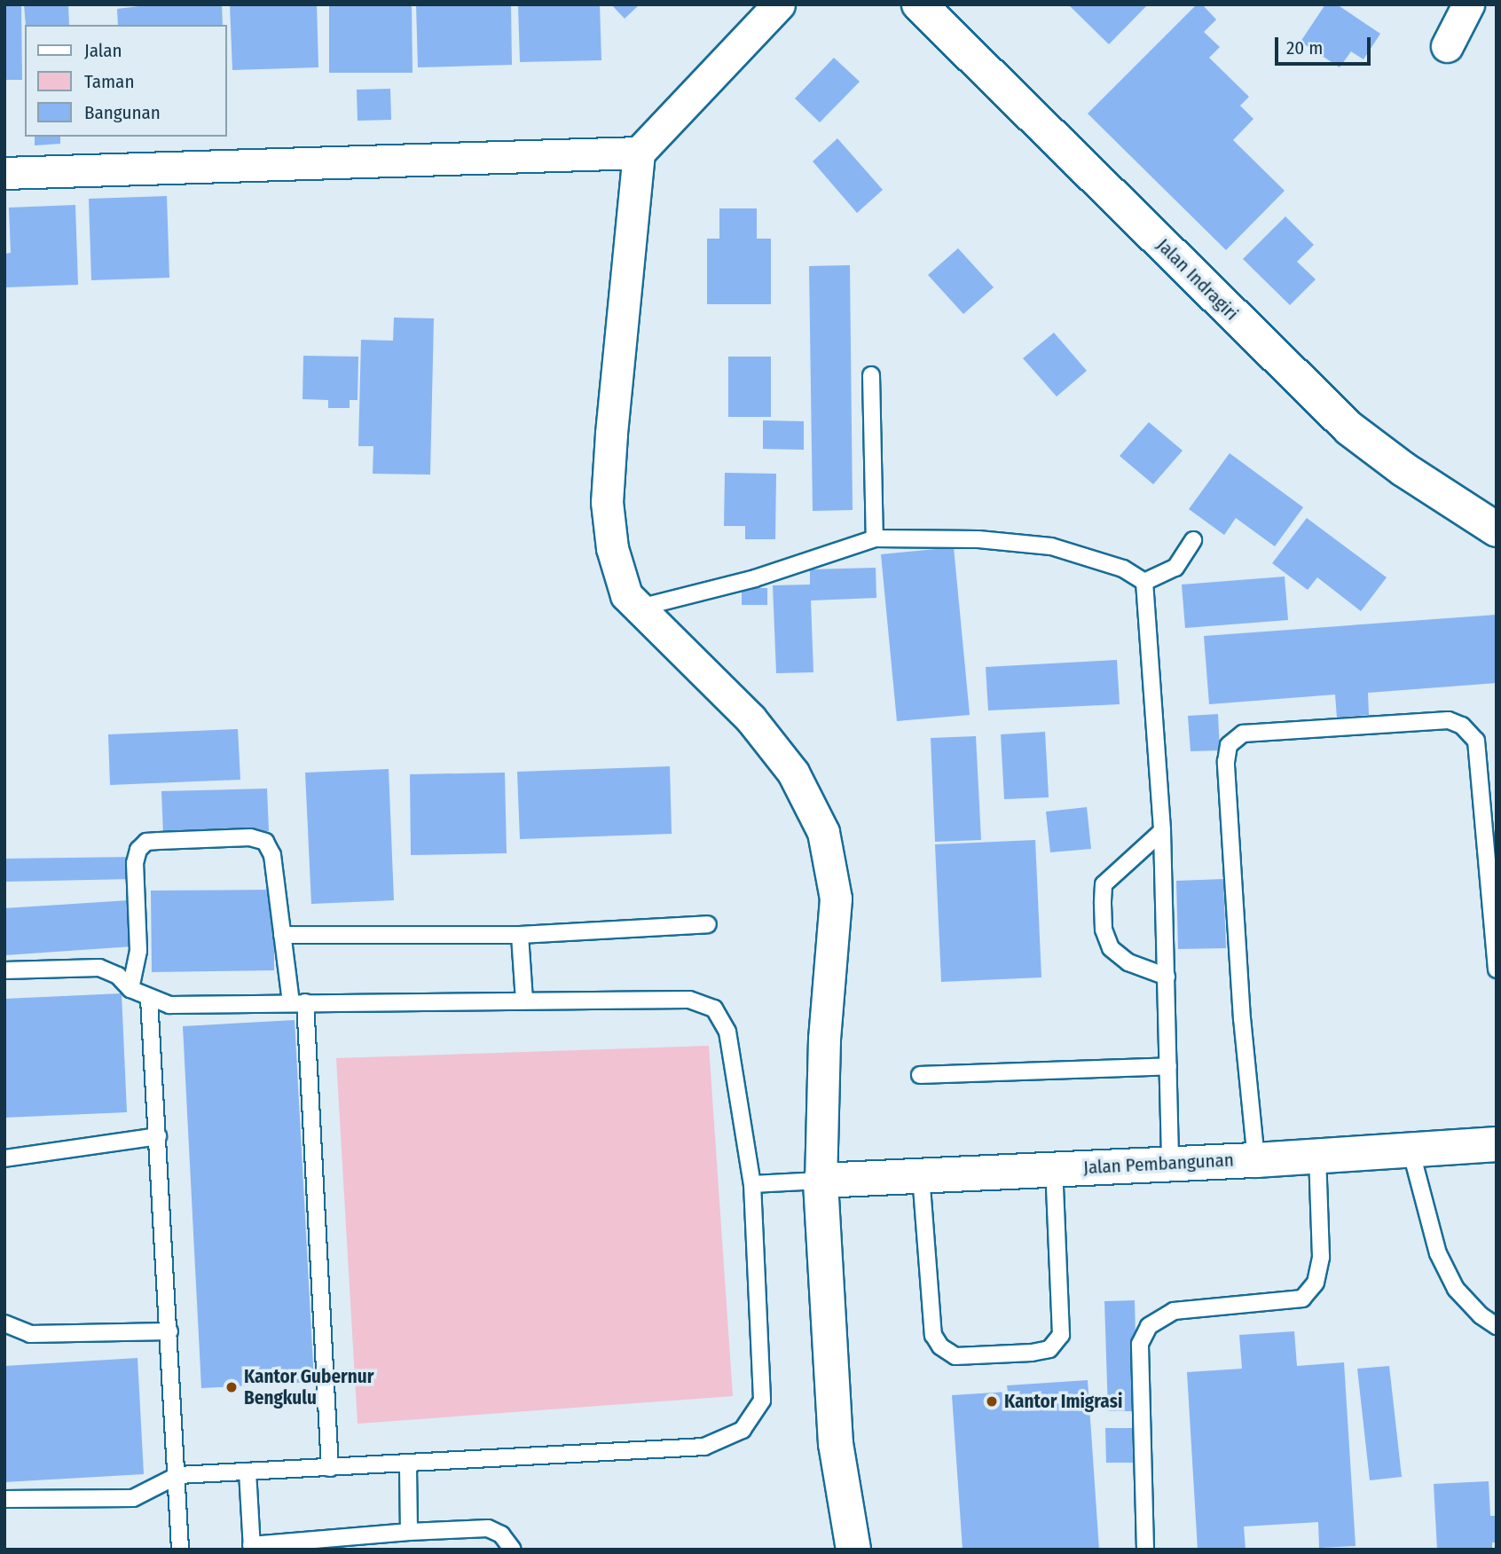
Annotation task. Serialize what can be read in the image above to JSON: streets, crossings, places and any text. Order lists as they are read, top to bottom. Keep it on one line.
{"streets":{"street":["Jalan Indragiri","Jalan Pembangunan"]},"places":["Kantor Gubernur Bengkulu","Kantor Imigrasi"],"legend":["Jalan","Taman","Bangunan"],"scale_bar":"20 m"}
